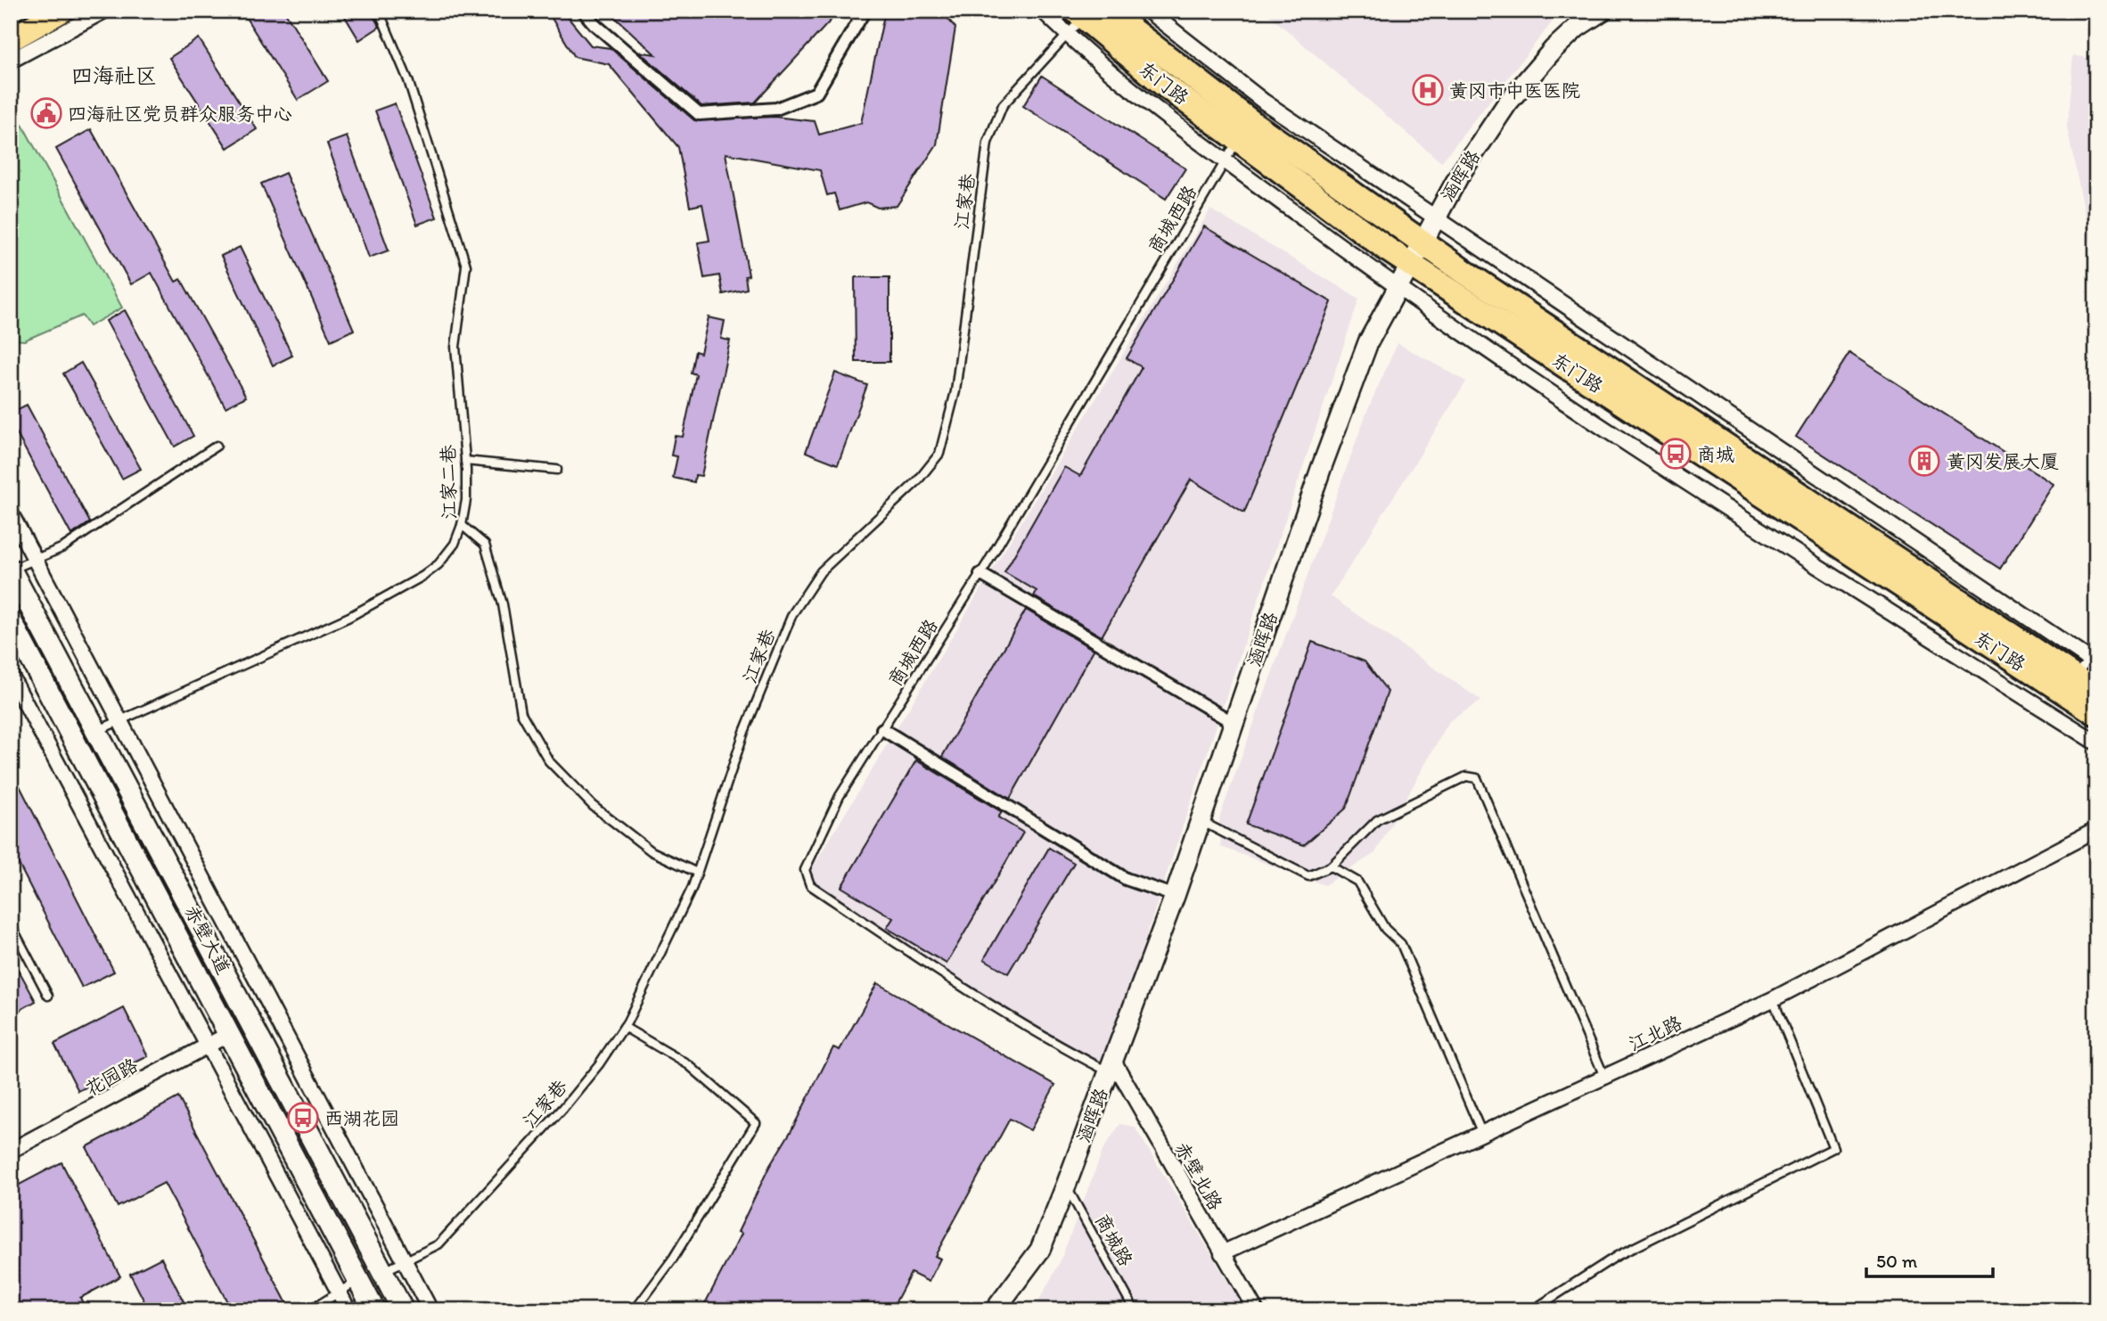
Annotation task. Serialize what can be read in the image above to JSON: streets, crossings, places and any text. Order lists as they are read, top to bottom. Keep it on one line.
{"streets":{"main road":["东门路","赤壁大道"],"street":["涵晖路","江北路","花园路","赤壁北路"],"lane":["江家巷","商城西路","江家二巷","商城路"]},"crossings":[["东门路","涵晖路"],["东门路","江家巷"],["东门路","商城西路"],["涵晖路","商城西路"],["涵晖路","赤壁北路"],["涵晖路","商城路"],["江家巷","江家二巷"],["江家巷","赤壁大道"],["商城西路","赤壁北路"],["赤壁大道","花园路"],["江北路","赤壁北路"]],"districts":["四海社区"],"places":{"hospital":["黄冈市中医医院"],"public building":["四海社区党员群众服务中心"],"bus stop":["商城","西湖花园"],"building":["黄冈发展大厦"]},"scale_bar":"50 m"}
